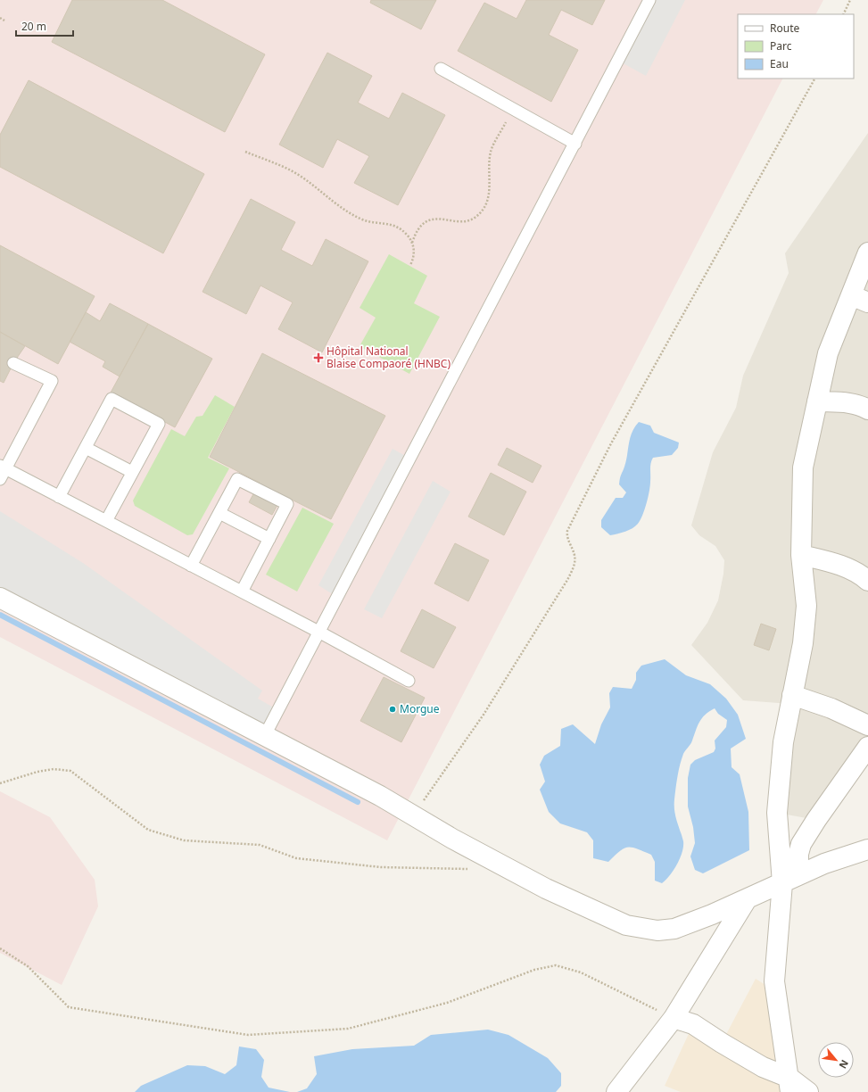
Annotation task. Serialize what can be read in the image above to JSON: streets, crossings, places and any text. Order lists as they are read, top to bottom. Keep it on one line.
{"places":{"health":["Hôpital National Blaise Compaoré (HNBC)"],"other":["Morgue"]},"legend":["Route","Parc","Eau"],"scale_bar":"20 m","north":"bottom right"}
